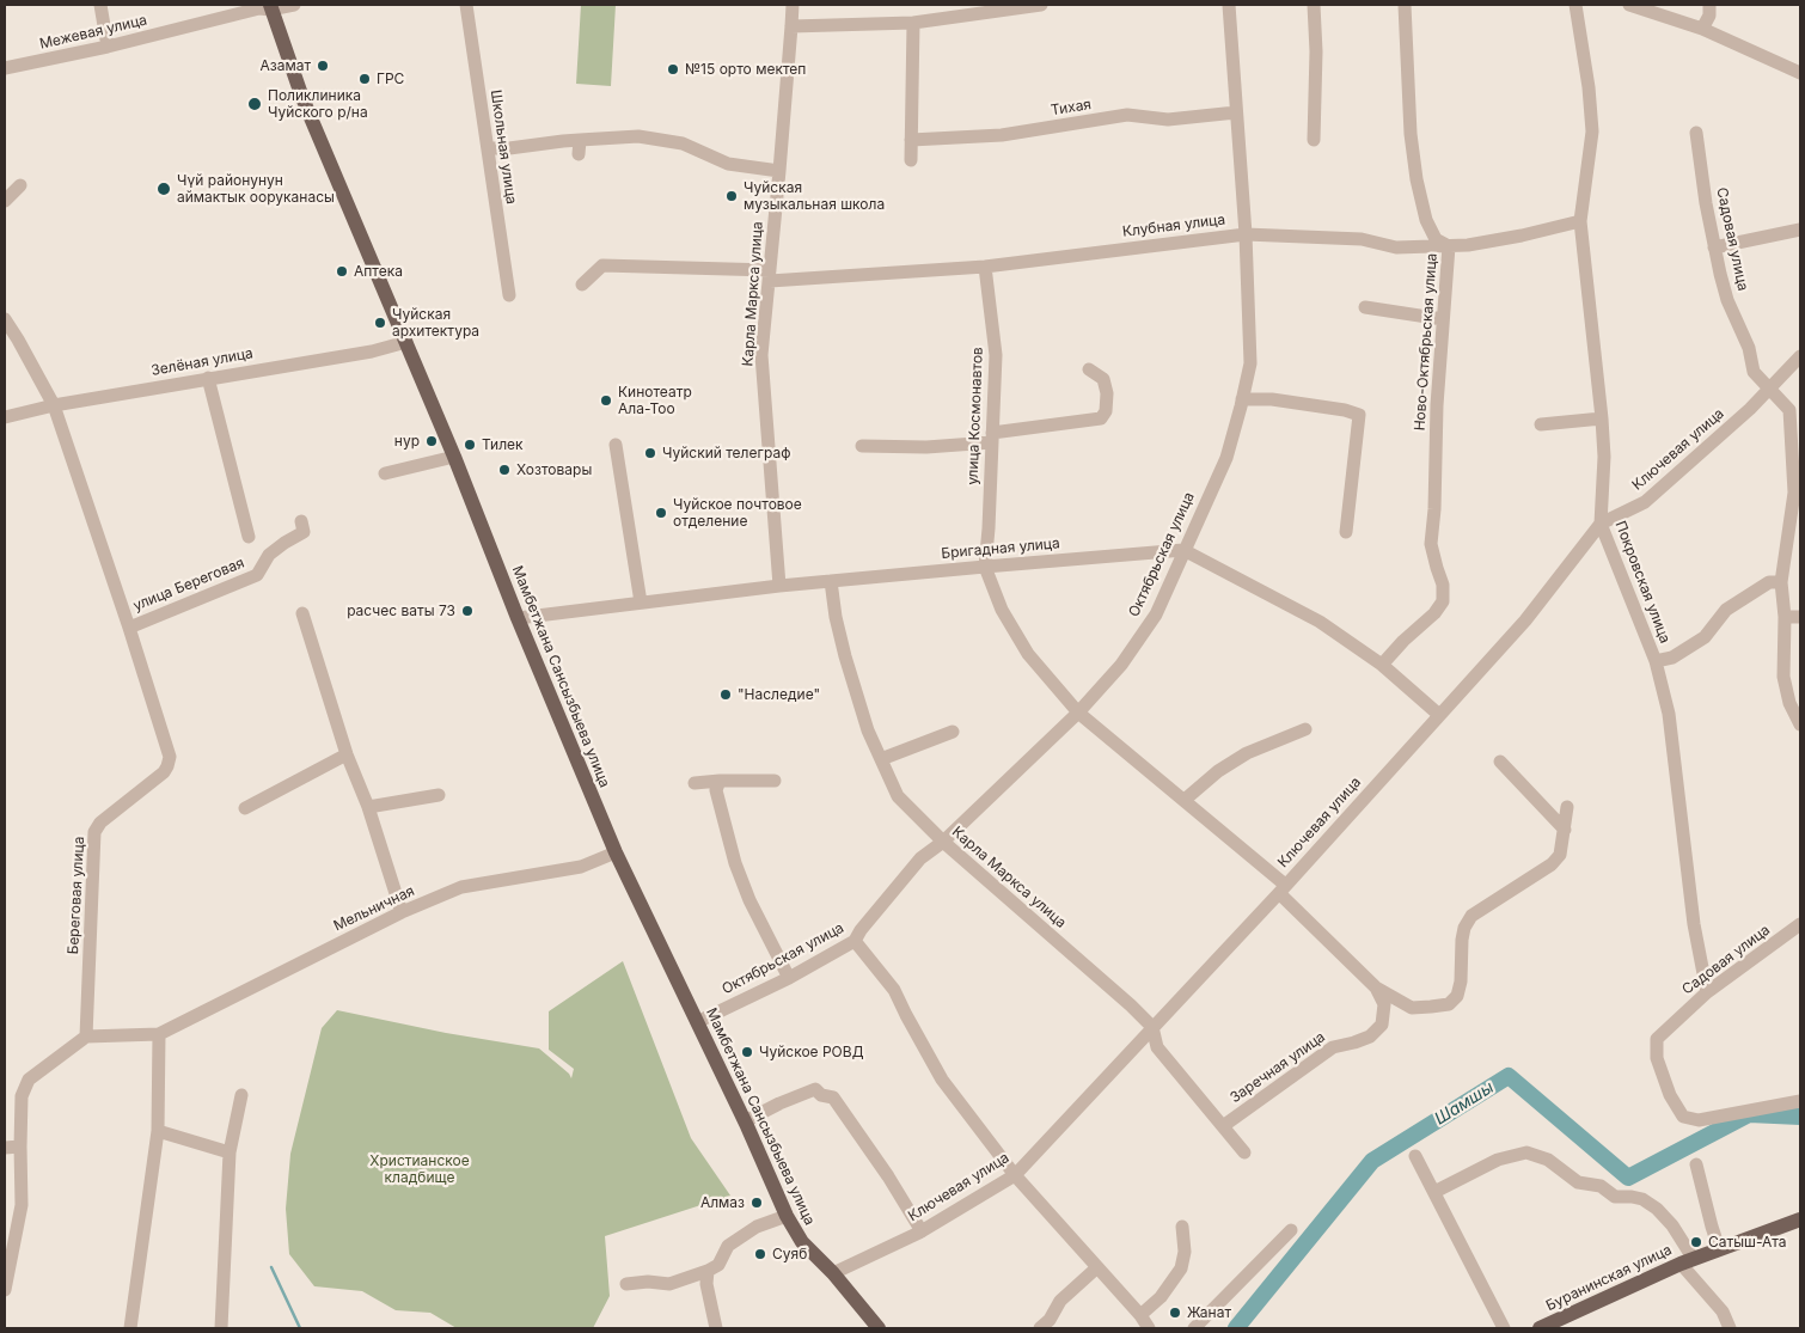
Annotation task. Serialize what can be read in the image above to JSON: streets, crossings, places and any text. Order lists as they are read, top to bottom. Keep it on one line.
{"streets":{"main road":["Мамбетжана Сансызбыева улица","Буранинская улица"],"street":["Межевая улица","Тихая","Школьная улица","Клубная улица","Садовая улица","Карла Маркса улица","Ново-Октябрьская улица","Зелёная улица","улица Космонавтов","Ключевая улица","Бригадная улица","Октябрьская улица","Покровская улица","улица Береговая","Береговая улица","Мельничная","Заречная улица"]},"crossings":[["Межевая улица","Мамбетжана Сансызбыева улица"],["Тихая","Октябрьская улица"],["Клубная улица","Карла Маркса улица"],["Клубная улица","Ново-Октябрьская улица"],["Клубная улица","улица Космонавтов"],["Клубная улица","Октябрьская улица"],["Клубная улица","Покровская улица"],["Садовая улица","Ключевая улица"],["Садовая улица","Покровская улица"],["Карла Маркса улица","Ключевая улица"],["Карла Маркса улица","Бригадная улица"],["Карла Маркса улица","Октябрьская улица"],["Карла Маркса улица","Заречная улица"],["Зелёная улица","Мамбетжана Сансызбыева улица"],["Зелёная улица","Береговая улица"],["улица Космонавтов","Бригадная улица"],["Ключевая улица","Покровская улица"],["Ключевая улица","Мамбетжана Сансызбыева улица"],["Бригадная улица","Октябрьская улица"],["Бригадная улица","Мамбетжана Сансызбыева улица"],["Октябрьская улица","Мамбетжана Сансызбыева улица"],["улица Береговая","Береговая улица"],["Мамбетжана Сансызбыева улица","Мельничная"],["Береговая улица","Мельничная"]],"water":["Шамшы"],"parks":["Христианское кладбище"],"places":["Азамат","№15 орто мектеп","ГРС","Поликлиника Чуйского р/на","Чүй районунун аймактык ооруканасы","Чуйская музыкальная школа","Аптека","Чуйская архитектура","Кинотеатр Ала-Тоо","нур","Тилек","Чуйский телеграф","Хозтовары","Чуйское почтовое отделение","расчес ваты 73","\"Наследие\"","Чуйское РОВД","Алмаз","Сатыш-Ата","Суяб","Жанат"]}
